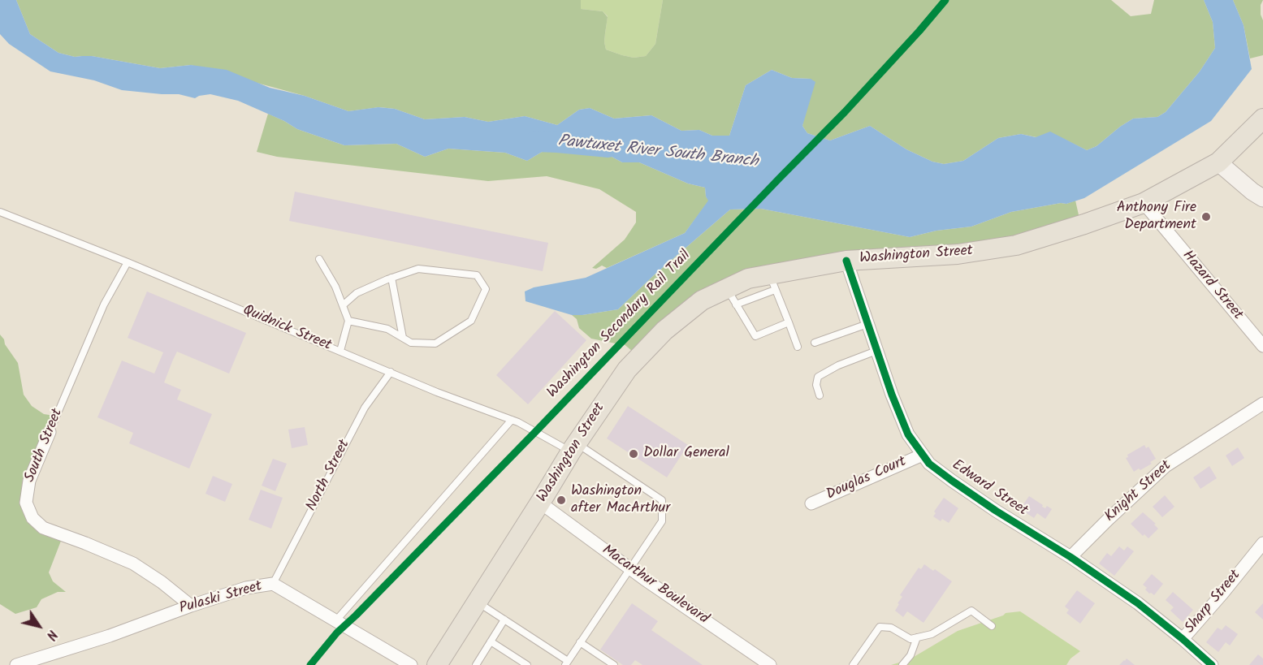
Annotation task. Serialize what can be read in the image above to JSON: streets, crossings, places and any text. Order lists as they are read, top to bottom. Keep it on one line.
{"streets":{"main road":["Washington Street"],"street":["Hazard Street","South Street","Douglas Court","Edward Street","Knight Street","Macarthur Boulevard","Pulaski Street","Sharp Street"],"lane":["Quidnick Street","North Street"],"cycle path":["Washington Secondary Rail Trail"]},"crossings":[["Washington Street","Hazard Street"],["Washington Street","Quidnick Street"],["Washington Street","Edward Street"],["Washington Street","Macarthur Boulevard"],["Quidnick Street","South Street"],["Quidnick Street","North Street"],["Quidnick Street","Macarthur Boulevard"],["South Street","Pulaski Street"],["North Street","Pulaski Street"],["Douglas Court","Edward Street"],["Edward Street","Knight Street"],["Edward Street","Sharp Street"]],"water":["Pawtuxet River South Branch"],"places":["Anthony Fire Department","Dollar General","Washington after MacArthur"],"north":"bottom right"}
